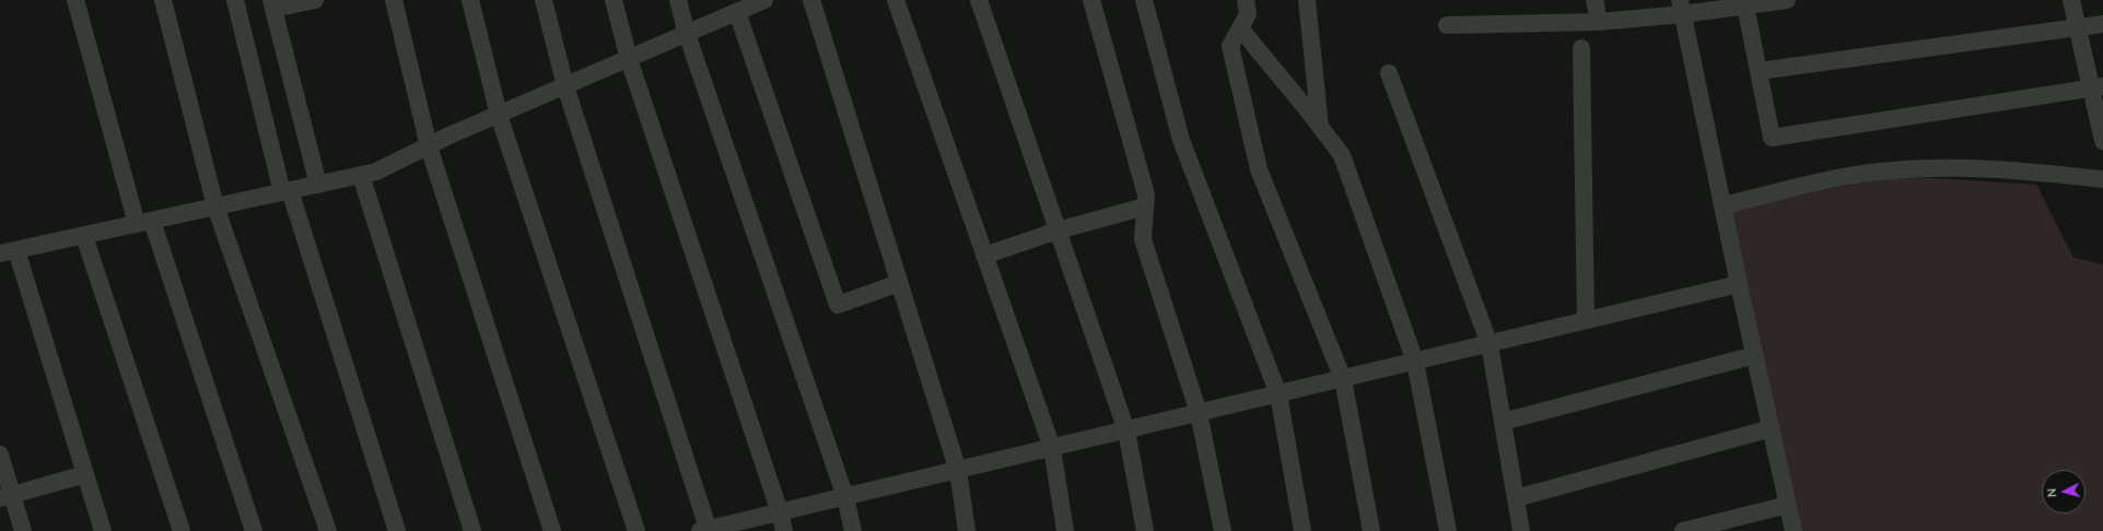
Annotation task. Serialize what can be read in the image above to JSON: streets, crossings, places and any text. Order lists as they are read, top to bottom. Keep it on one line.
{"north":"left"}
